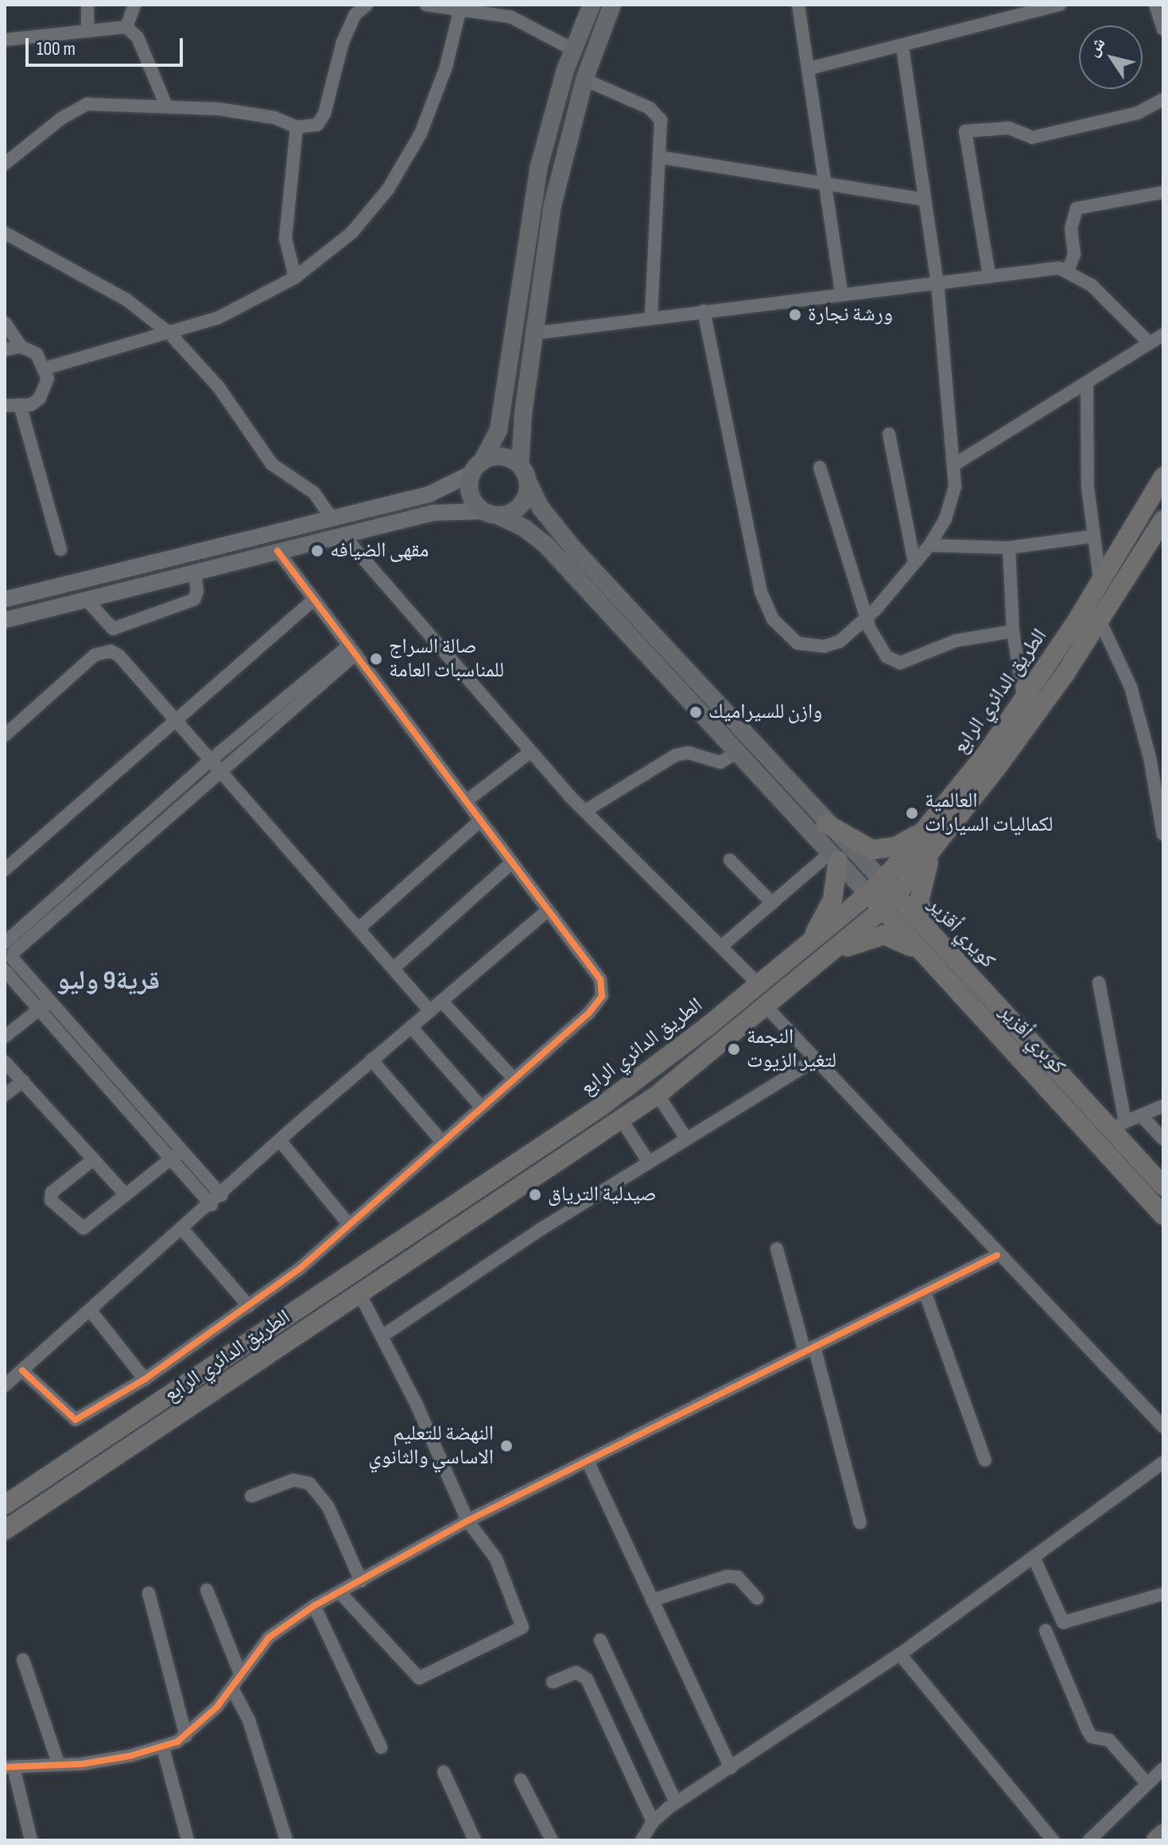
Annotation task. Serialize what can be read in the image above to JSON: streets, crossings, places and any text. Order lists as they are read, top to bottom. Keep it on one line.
{"streets":{"main road":["الطريق الدائري الرابع","كويري أقزير","كوبري أقزير"]},"crossings":[["الطريق الدائري الرابع","كويري أقزير"],["الطريق الدائري الرابع","كوبري أقزير"],["كويري أقزير","كوبري أقزير"]],"districts":["قرية9 وليو"],"places":["ورشة نجارة","مقهى الضيافه","صالة السراج للمناسبات العامة","وازن للسيراميك","العالمية لكماليات السيارات","النجمة لتغير الزيوت","صيدلية الترياق","النهضة للتعليم الاساسي والثانوي"],"scale_bar":"100 m","north":"top left"}
